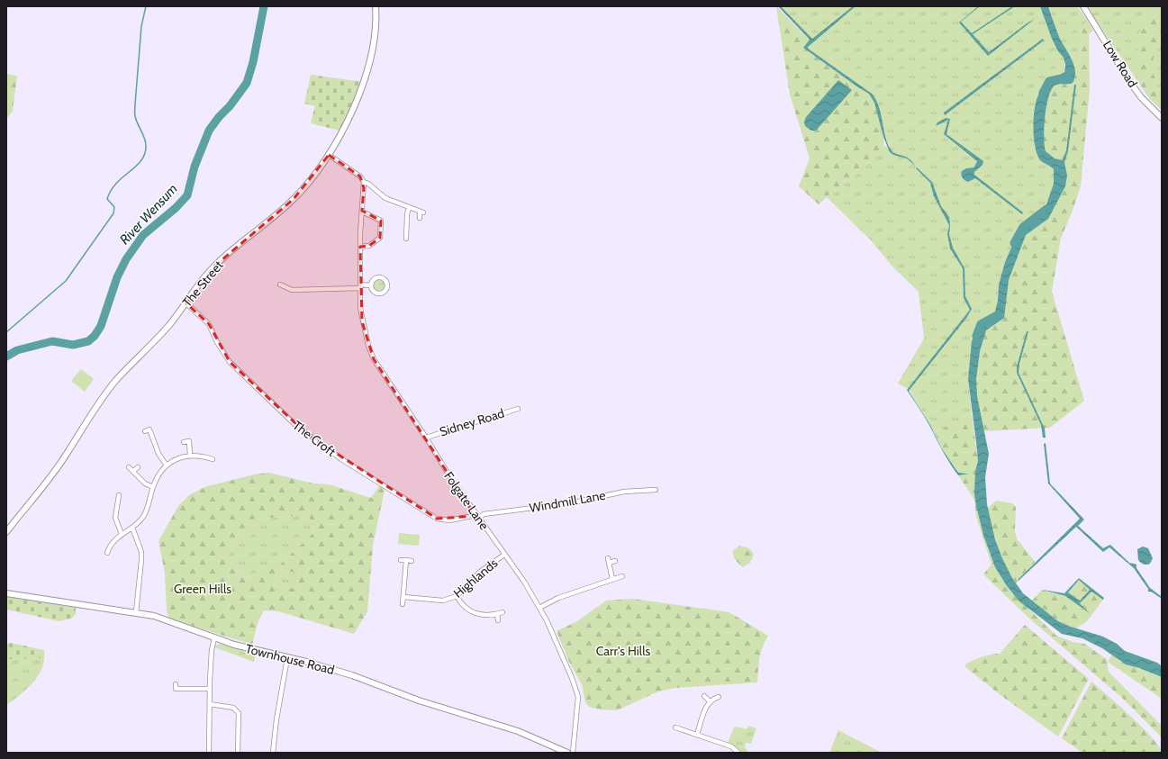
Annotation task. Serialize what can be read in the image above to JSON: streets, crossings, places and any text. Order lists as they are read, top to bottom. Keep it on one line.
{"streets":{"street":["Low Road","The Street","Sidney Road","The Croft","Folgate Lane","Windmill Lane","Highlands","Townhouse Road"]},"crossings":[["The Street","The Croft"],["Sidney Road","Folgate Lane"],["The Croft","Folgate Lane"],["The Croft","Windmill Lane"],["Folgate Lane","Windmill Lane"],["Folgate Lane","Highlands"]],"water":["River Wensum"],"parks":["Green Hills","Carr's Hills"]}
